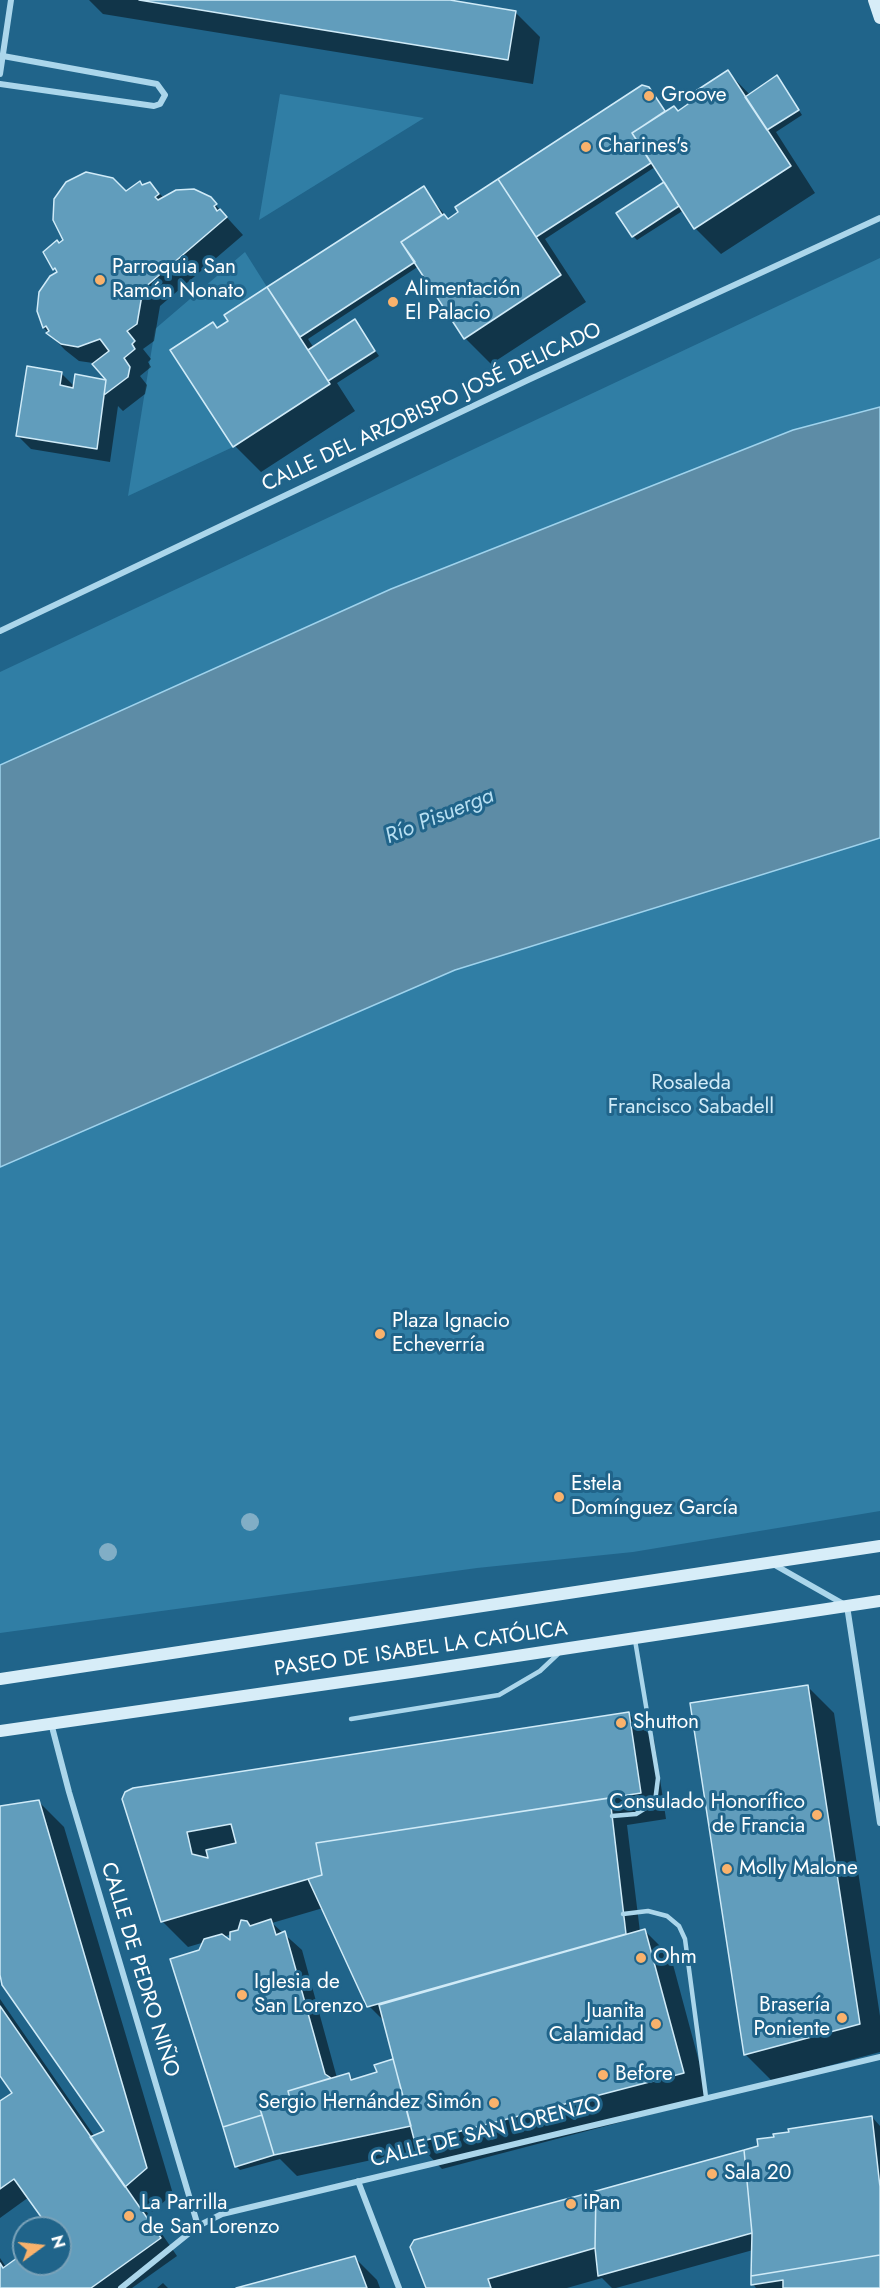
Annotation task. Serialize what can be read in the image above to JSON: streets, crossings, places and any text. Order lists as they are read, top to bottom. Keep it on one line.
{"streets":{"main road":["PASEO DE ISABEL LA CATÓLICA"],"street":["CALLE DEL ARZOBISPO JOSÉ DELICADO","CALLE DE PEDRO NIÑO","CALLE DE SAN LORENZO"]},"crossings":[["PASEO DE ISABEL LA CATÓLICA","CALLE DE PEDRO NIÑO"],["CALLE DE PEDRO NIÑO","CALLE DE SAN LORENZO"]],"water":["Río Pisuerga"],"parks":["Rosaleda Francisco Sabadell"],"places":["Groove","Charines's","Parroquia San Ramón Nonato","Alimentación El Palacio","Plaza Ignacio Echeverría","Estela Domínguez García","Shutton","Consulado Honorífico de Francia","Molly Malone","Ohm","Iglesia de San Lorenzo","Brasería Poniente","Juanita Calamidad","Before","Sergio Hernández Simón","Sala 20","iPan","La Parrilla de San Lorenzo"],"north":"right"}
